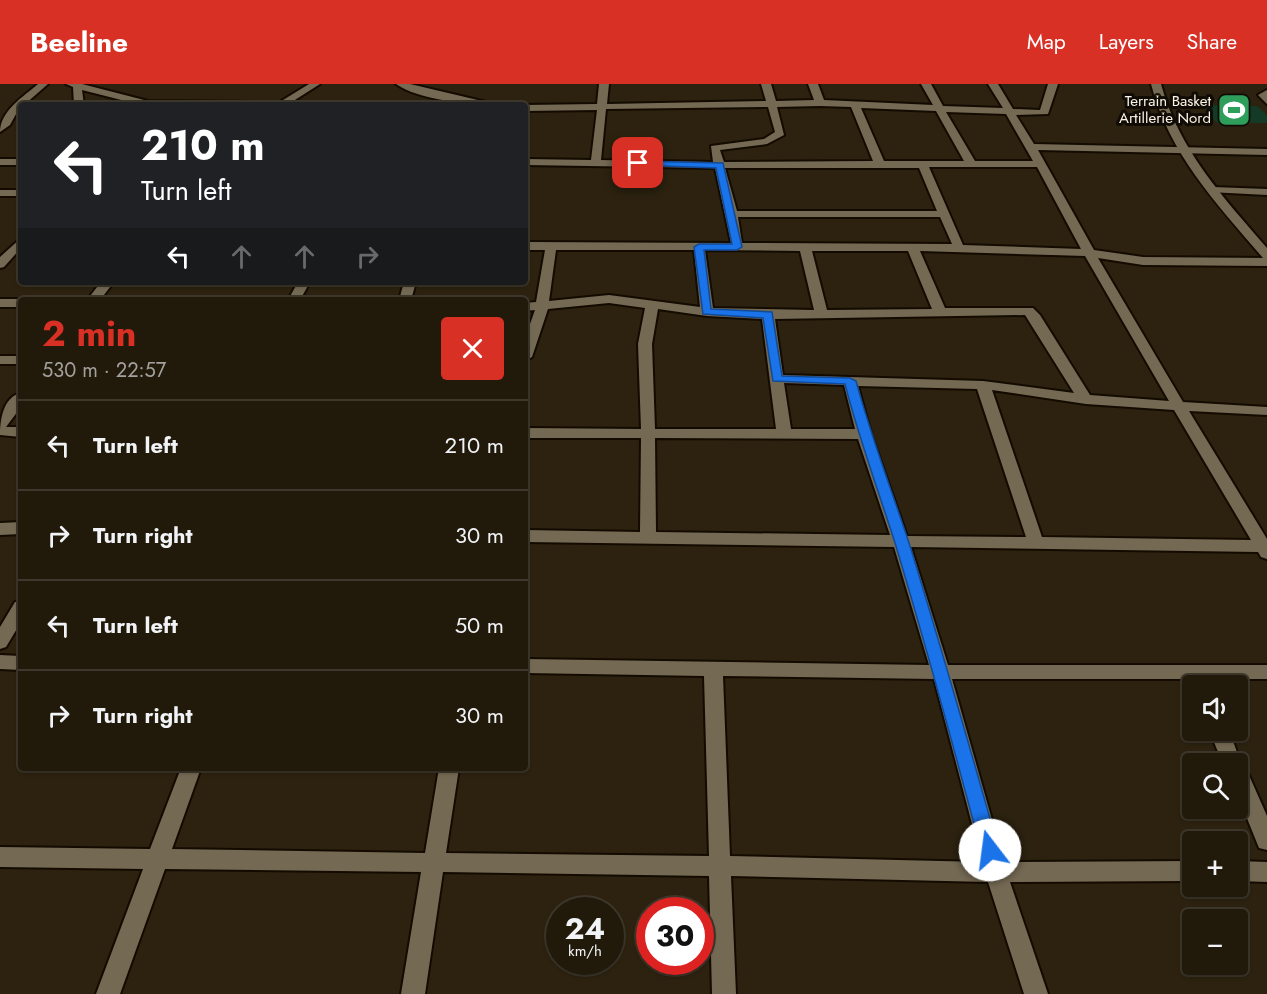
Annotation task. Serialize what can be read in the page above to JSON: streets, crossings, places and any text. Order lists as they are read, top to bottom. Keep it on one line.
{"places":{"sports":["Terrain Basket Artillerie Nord"]},"page":{"header":"Beeline","nav":["Map","Layers","Share"],"turn":["210 m","Turn left"],"heading":["2 min","530 m · 22:57"],"list":[{"name":"Turn left","value":"210 m"},{"name":"Turn right","value":"30 m"},{"name":"Turn left","value":"50 m"},{"name":"Turn right","value":"30 m"}],"map_buttons":["+","−"],"speed":"24 km/h","limit":"30"}}
